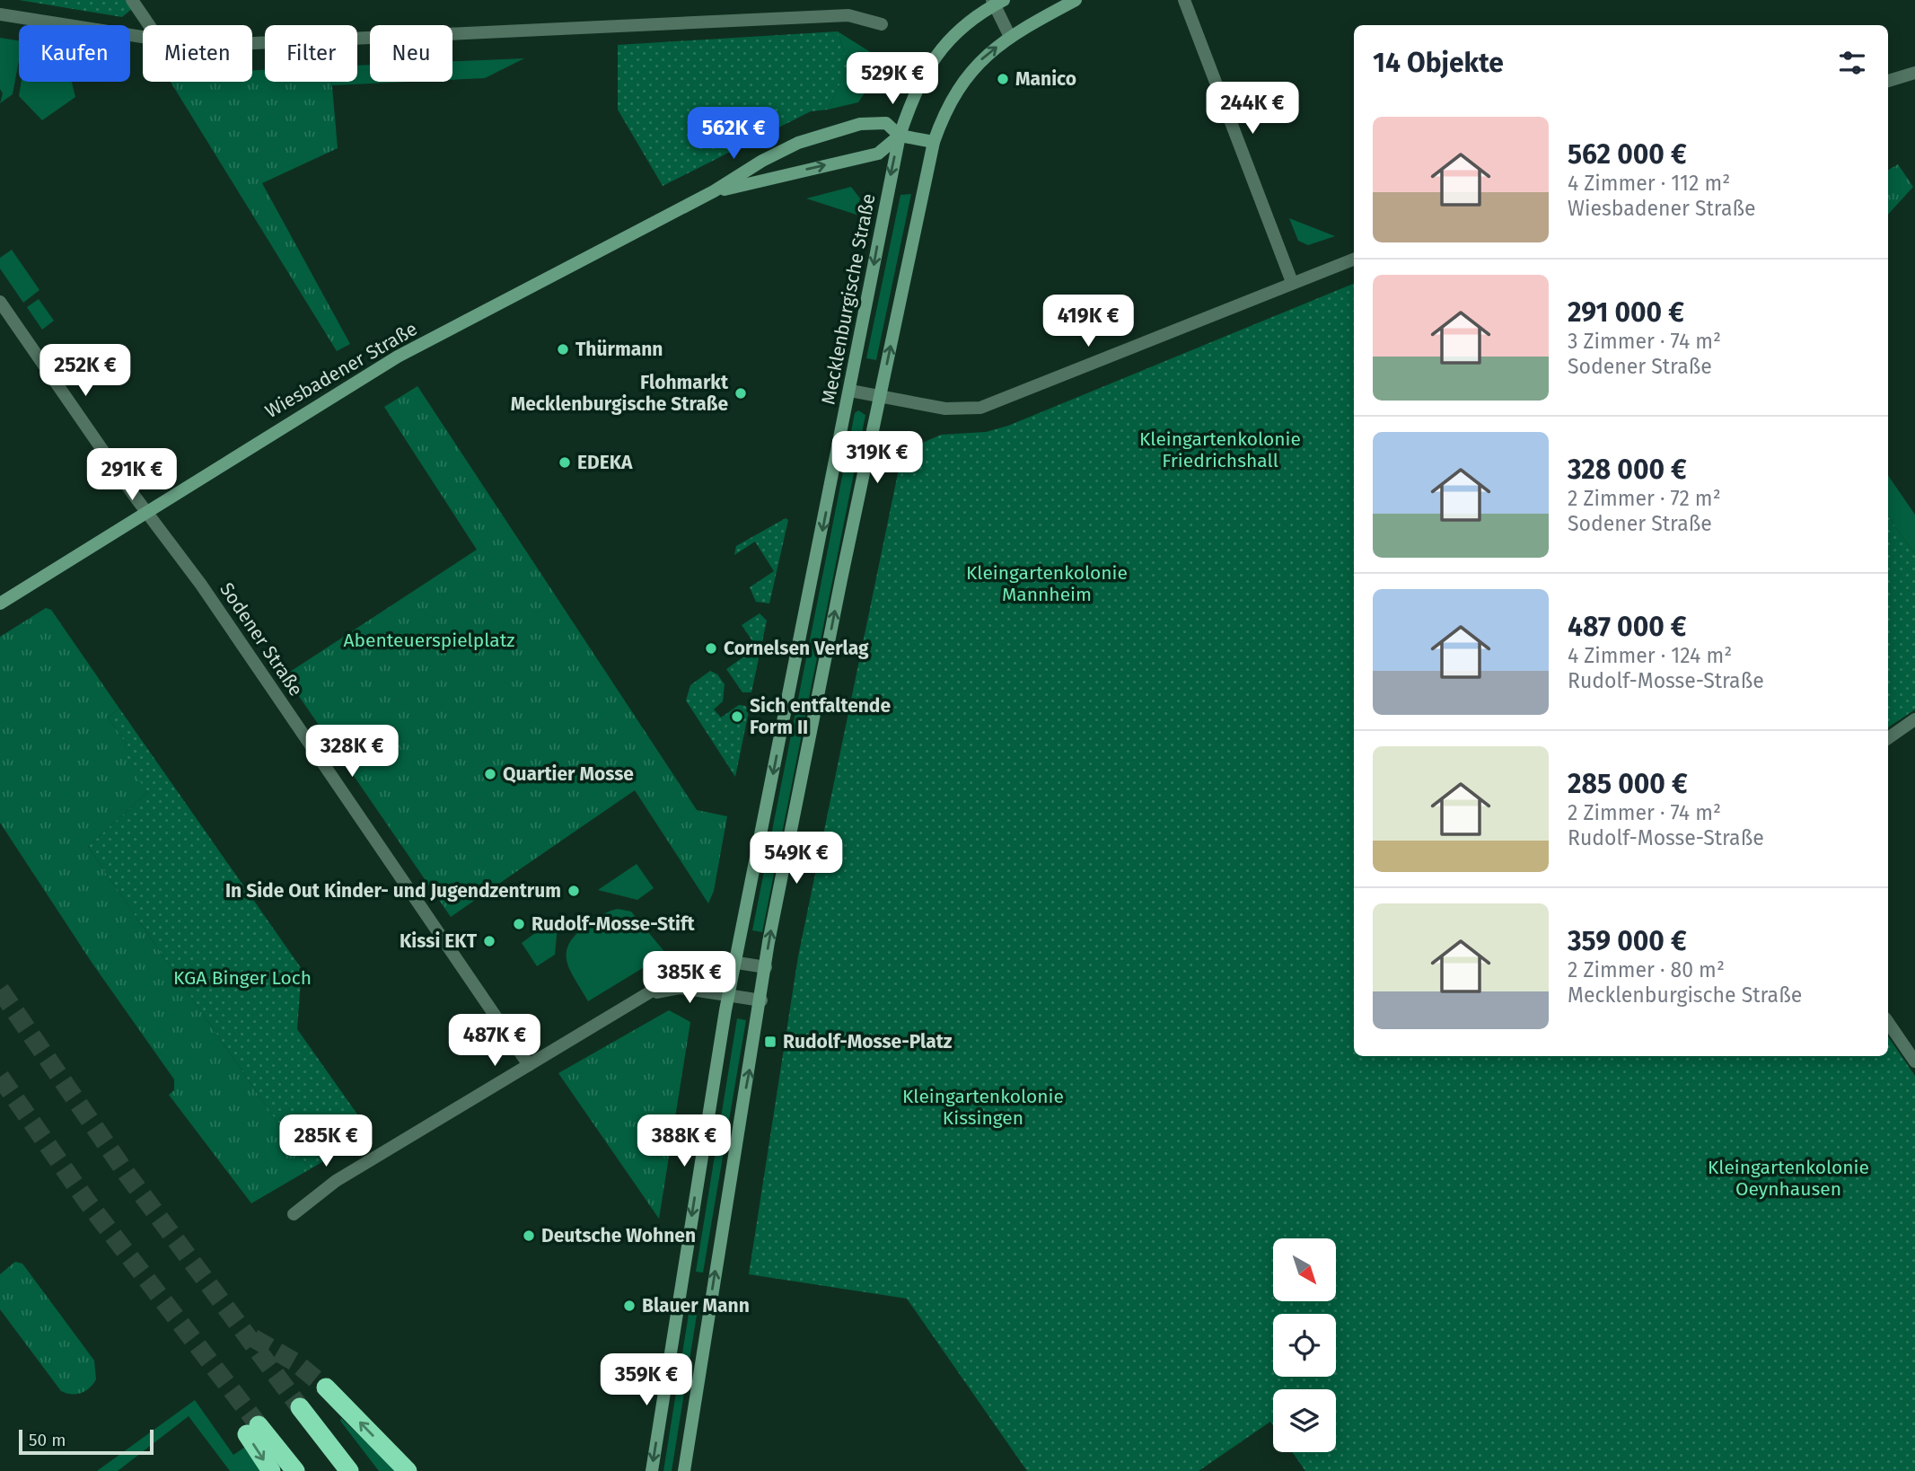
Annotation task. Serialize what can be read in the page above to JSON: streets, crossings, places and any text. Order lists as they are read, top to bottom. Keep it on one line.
{"streets":{"main road":["Mecklenburgische Straße","Wiesbadener Straße"],"street":["Sodener Straße"]},"crossings":[["Mecklenburgische Straße","Wiesbadener Straße"],["Wiesbadener Straße","Sodener Straße"]],"parks":["Kleingartenkolonie Friedrichshall","Kleingartenkolonie Mannheim","Abenteuerspielplatz","KGA Binger Loch","Kleingartenkolonie Kissingen","Kleingartenkolonie Oeynhausen"],"places":{"other":["Manico","Thürmann","Flohmarkt Mecklenburgische Straße","EDEKA","Cornelsen Verlag","Sich entfaltende Form II","Quartier Mosse","In Side Out Kinder- und Jugendzentrum","Rudolf-Mosse-Stift","Kissi EKT","Deutsche Wohnen","Blauer Mann"],"transit":["Rudolf-Mosse-Platz"]},"scale_bar":"50 m","north":"bottom right","page":{"chip":["Kaufen","Mieten","Filter","Neu"],"heading":"14 Objekte","price":["529K €","244K €","562K €","419K €","252K €","319K €","291K €","328K €","549K €","385K €","487K €","285K €","388K €","359K €"],"list":[{"name":"562 000 €","note":"4 Zimmer · 112 m² · Wiesbadener Straße"},{"name":"291 000 €","note":"3 Zimmer · 74 m² · Sodener Straße"},{"name":"328 000 €","note":"2 Zimmer · 72 m² · Sodener Straße"},{"name":"487 000 €","note":"4 Zimmer · 124 m² · Rudolf-Mosse-Straße"},{"name":"285 000 €","note":"2 Zimmer · 74 m² · Rudolf-Mosse-Straße"},{"name":"359 000 €","note":"2 Zimmer · 80 m² · Mecklenburgische Straße"}],"scale":"50 m"}}
